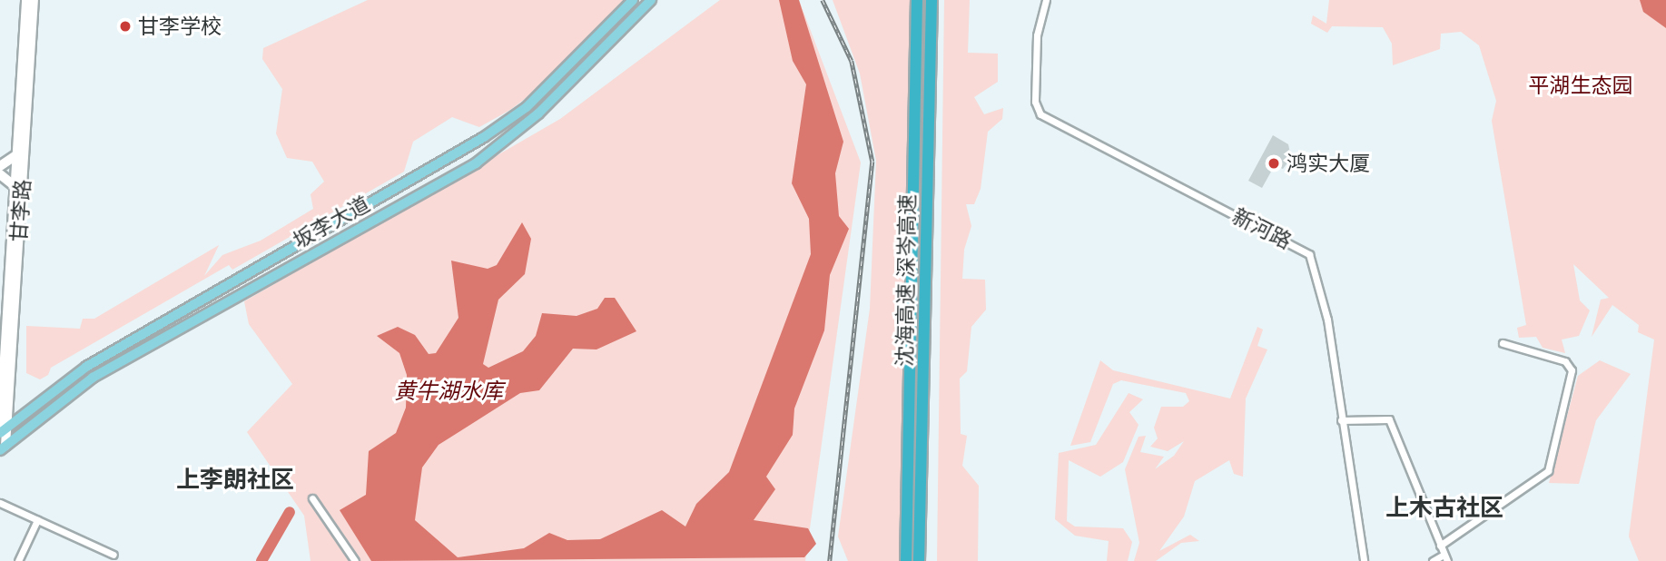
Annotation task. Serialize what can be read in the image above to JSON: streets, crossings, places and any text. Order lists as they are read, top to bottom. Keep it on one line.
{"streets":{"highway":["沈海高速 深岑高速"],"main road":["甘李路","坂李大道"],"street":["新河路"]},"crossings":[["甘李路","坂李大道"]],"districts":["上李朗社区","上木古社区"],"water":["黄牛湖水库"],"parks":["平湖生态园"],"places":["甘李学校","鸿实大厦"]}
